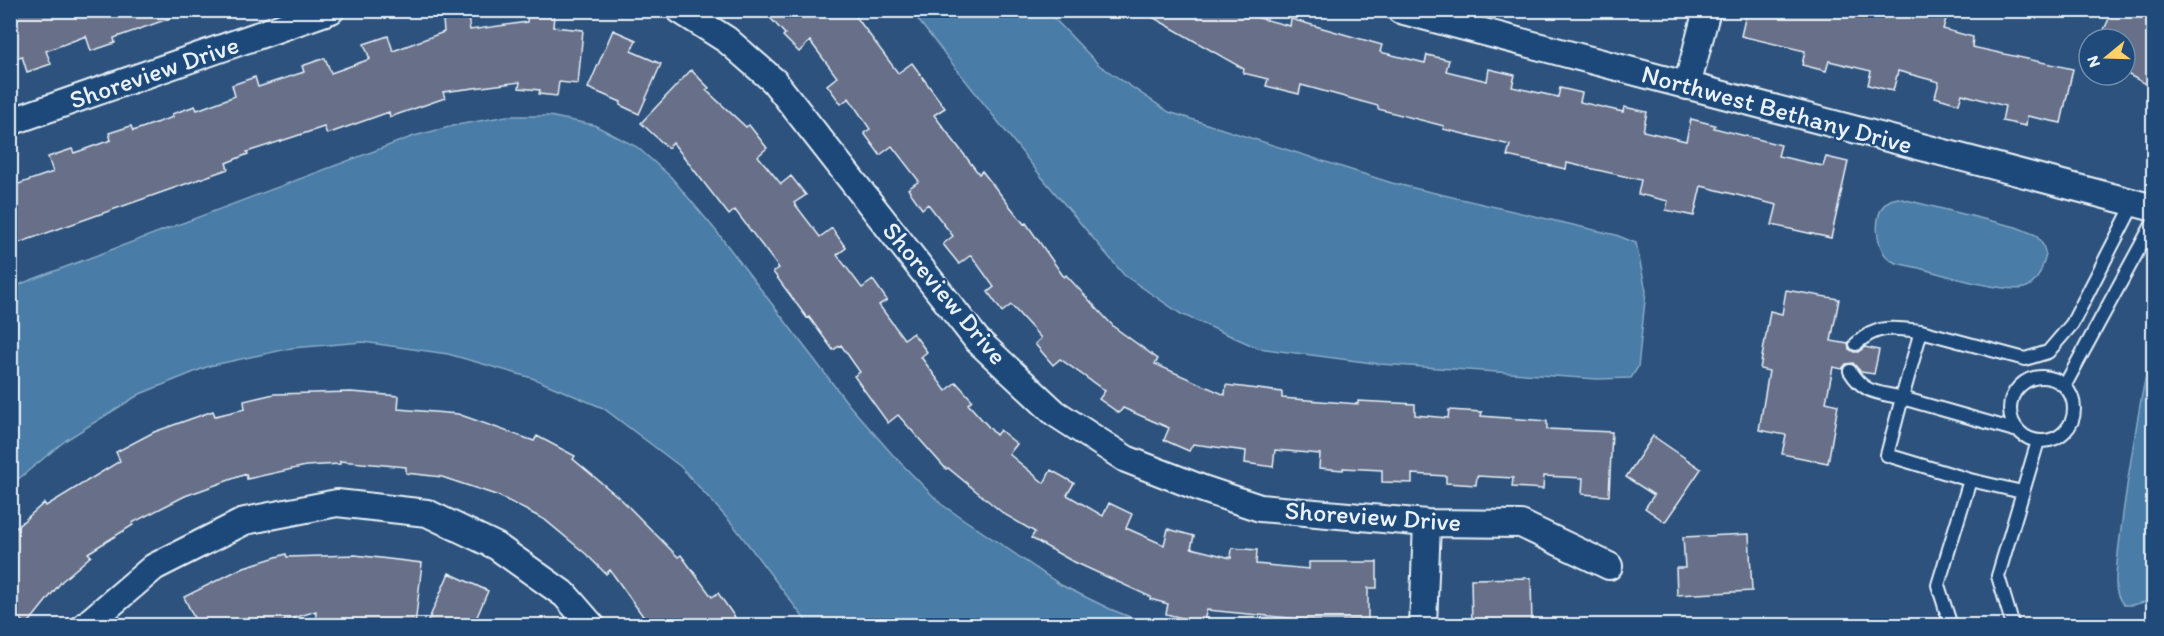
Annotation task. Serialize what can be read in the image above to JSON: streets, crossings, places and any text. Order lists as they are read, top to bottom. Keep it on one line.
{"streets":{"street":["Shoreview Drive","Northwest Bethany Drive"]},"north":"left"}
